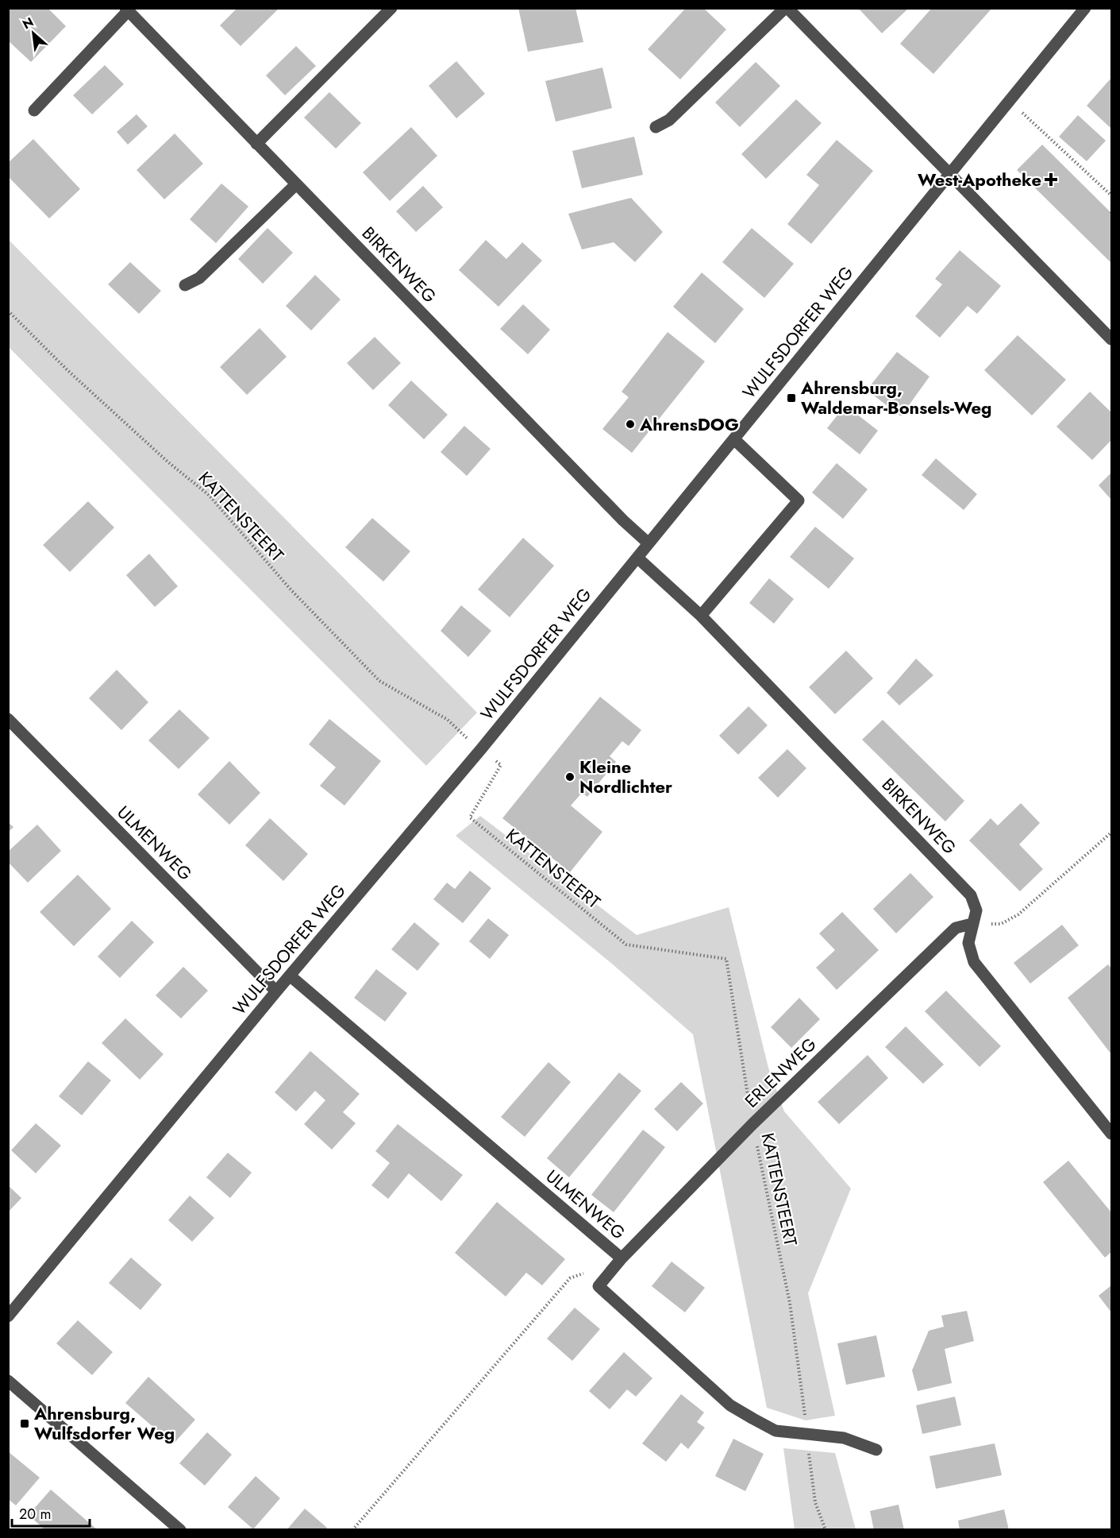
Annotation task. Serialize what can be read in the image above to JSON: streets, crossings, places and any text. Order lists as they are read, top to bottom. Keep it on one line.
{"streets":{"street":["BIRKENWEG","WULFSDORFER WEG","ULMENWEG","ERLENWEG"],"path":["KATTENSTEERT"]},"crossings":[["BIRKENWEG","WULFSDORFER WEG"],["BIRKENWEG","ERLENWEG"],["WULFSDORFER WEG","ULMENWEG"],["KATTENSTEERT","ULMENWEG"],["KATTENSTEERT","ERLENWEG"],["ULMENWEG","ERLENWEG"]],"places":{"health":["West-Apotheke"],"transit":["Ahrensburg, Waldemar-Bonsels-Weg","Ahrensburg, Wulfsdorfer Weg"],"other":["AhrensDOG","Kleine Nordlichter"]},"scale_bar":"20 m","north":"top left"}
